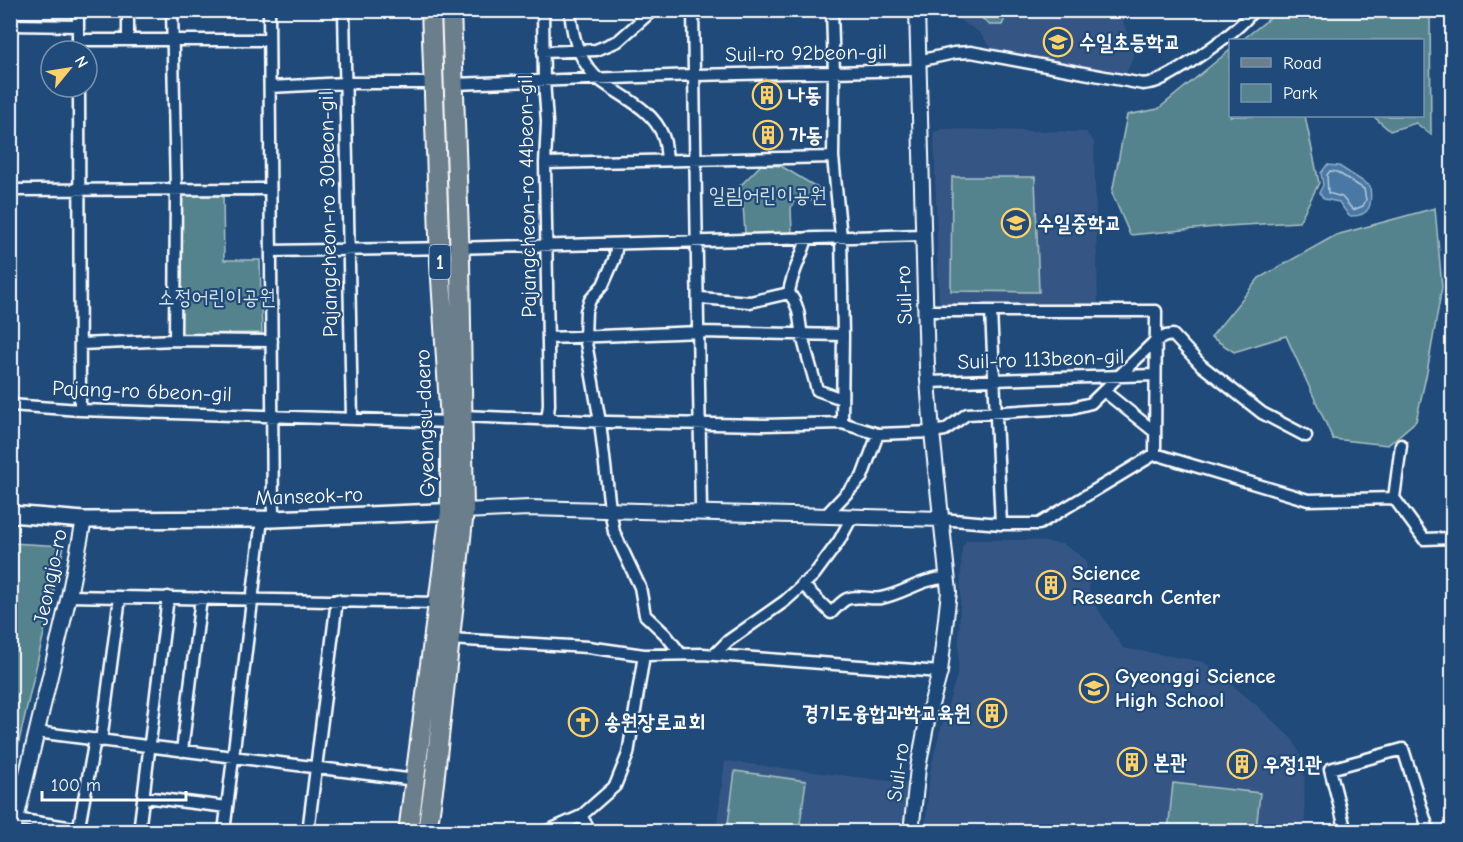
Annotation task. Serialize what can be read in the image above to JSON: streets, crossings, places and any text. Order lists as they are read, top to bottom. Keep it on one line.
{"streets":{"main road":["1","Gyeongsu-daero","Manseok-ro"],"street":["Suil-ro 92beon-gil","Pajangcheon-ro 44beon-gil","Pajangcheon-ro 30beon-gil","Suil-ro","Suil-ro 113beon-gil","Pajang-ro 6beon-gil","Jeongjo-ro"]},"crossings":[["Suil-ro 92beon-gil","Pajangcheon-ro 44beon-gil"],["Suil-ro 92beon-gil","Suil-ro"],["Suil-ro 92beon-gil","Gyeongsu-daero"],["Pajangcheon-ro 44beon-gil","Pajang-ro 6beon-gil"],["Pajangcheon-ro 30beon-gil","Pajang-ro 6beon-gil"],["Suil-ro","Suil-ro 113beon-gil"],["Suil-ro","Pajang-ro 6beon-gil"],["Suil-ro","Manseok-ro"],["Pajang-ro 6beon-gil","Gyeongsu-daero"],["Gyeongsu-daero","Manseok-ro"],["Manseok-ro","Jeongjo-ro"]],"parks":["일림어린이공원","소정어린이공원"],"places":{"school or university":["수일초등학교","수일중학교","Gyeonggi Science High School"],"building":["나동","가동","Science Research Center","경기도융합과학교육원","본관","우정1관"],"church":["송원장로교회"]},"legend":["Road","Park"],"scale_bar":"100 m","north":"top right"}
